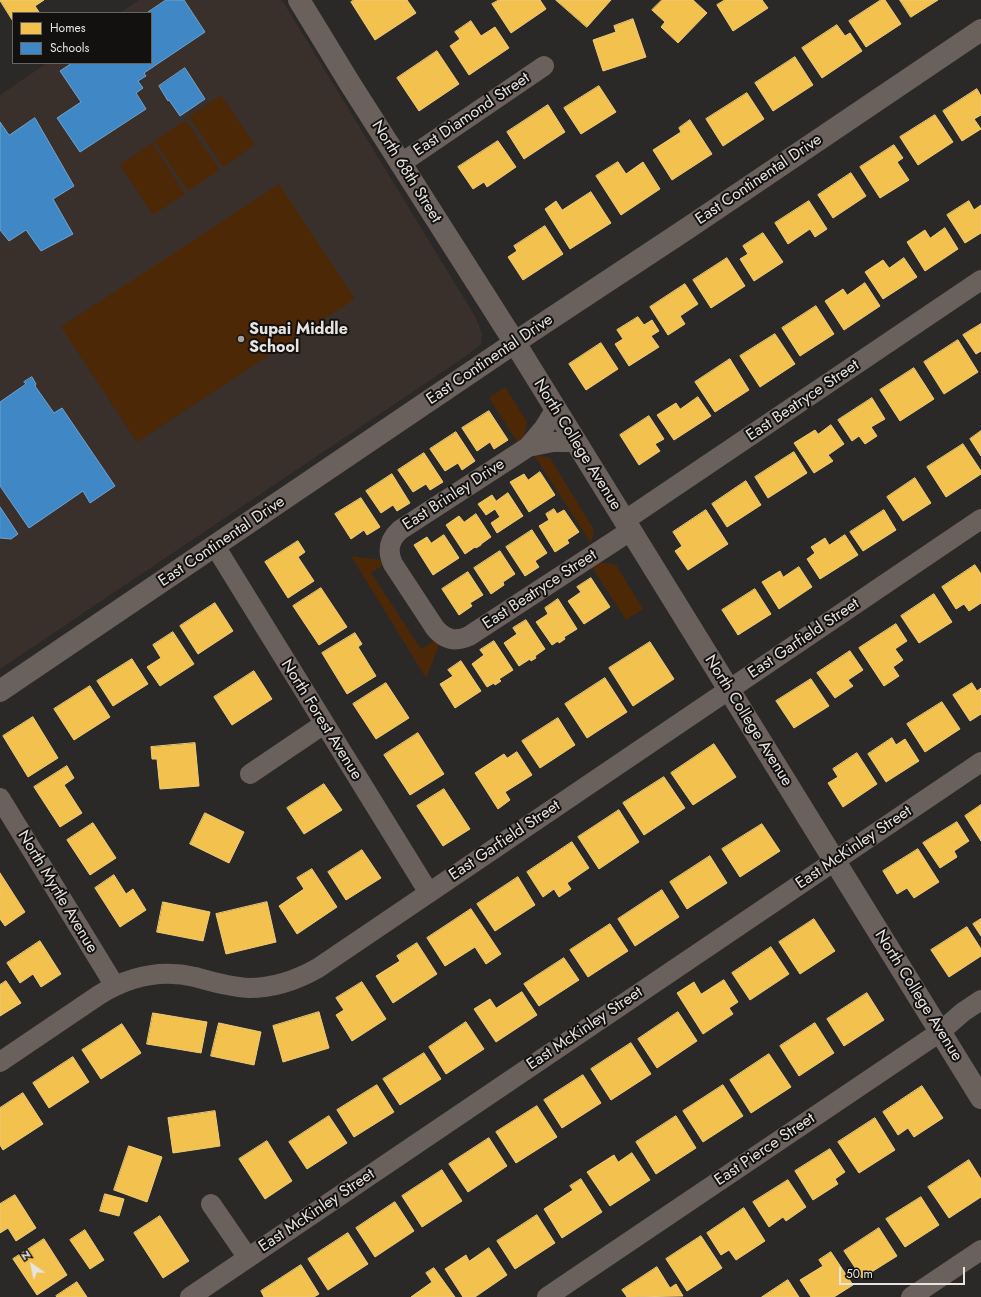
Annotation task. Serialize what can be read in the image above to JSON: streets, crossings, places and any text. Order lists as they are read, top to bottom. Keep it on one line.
{"streets":{"street":["East Diamond Street","North 68th Street","East Continental Drive","East Beatryce Street","North College Avenue","East Brinley Drive","East Garfield Street","North Forest Avenue","East McKinley Street","North Myrtle Avenue","East Pierce Street"]},"crossings":[["East Diamond Street","North 68th Street"],["North 68th Street","East Continental Drive"],["North 68th Street","North College Avenue"],["East Continental Drive","North College Avenue"],["East Continental Drive","North Forest Avenue"],["East Beatryce Street","North College Avenue"],["East Beatryce Street","East Brinley Drive"],["North College Avenue","East Brinley Drive"],["North College Avenue","East Garfield Street"],["North College Avenue","East McKinley Street"],["North College Avenue","East Pierce Street"],["East Garfield Street","North Forest Avenue"],["East Garfield Street","North Myrtle Avenue"]],"places":["Supai Middle School"],"legend":["Homes","Schools"],"scale_bar":"50 m","north":"top left"}
